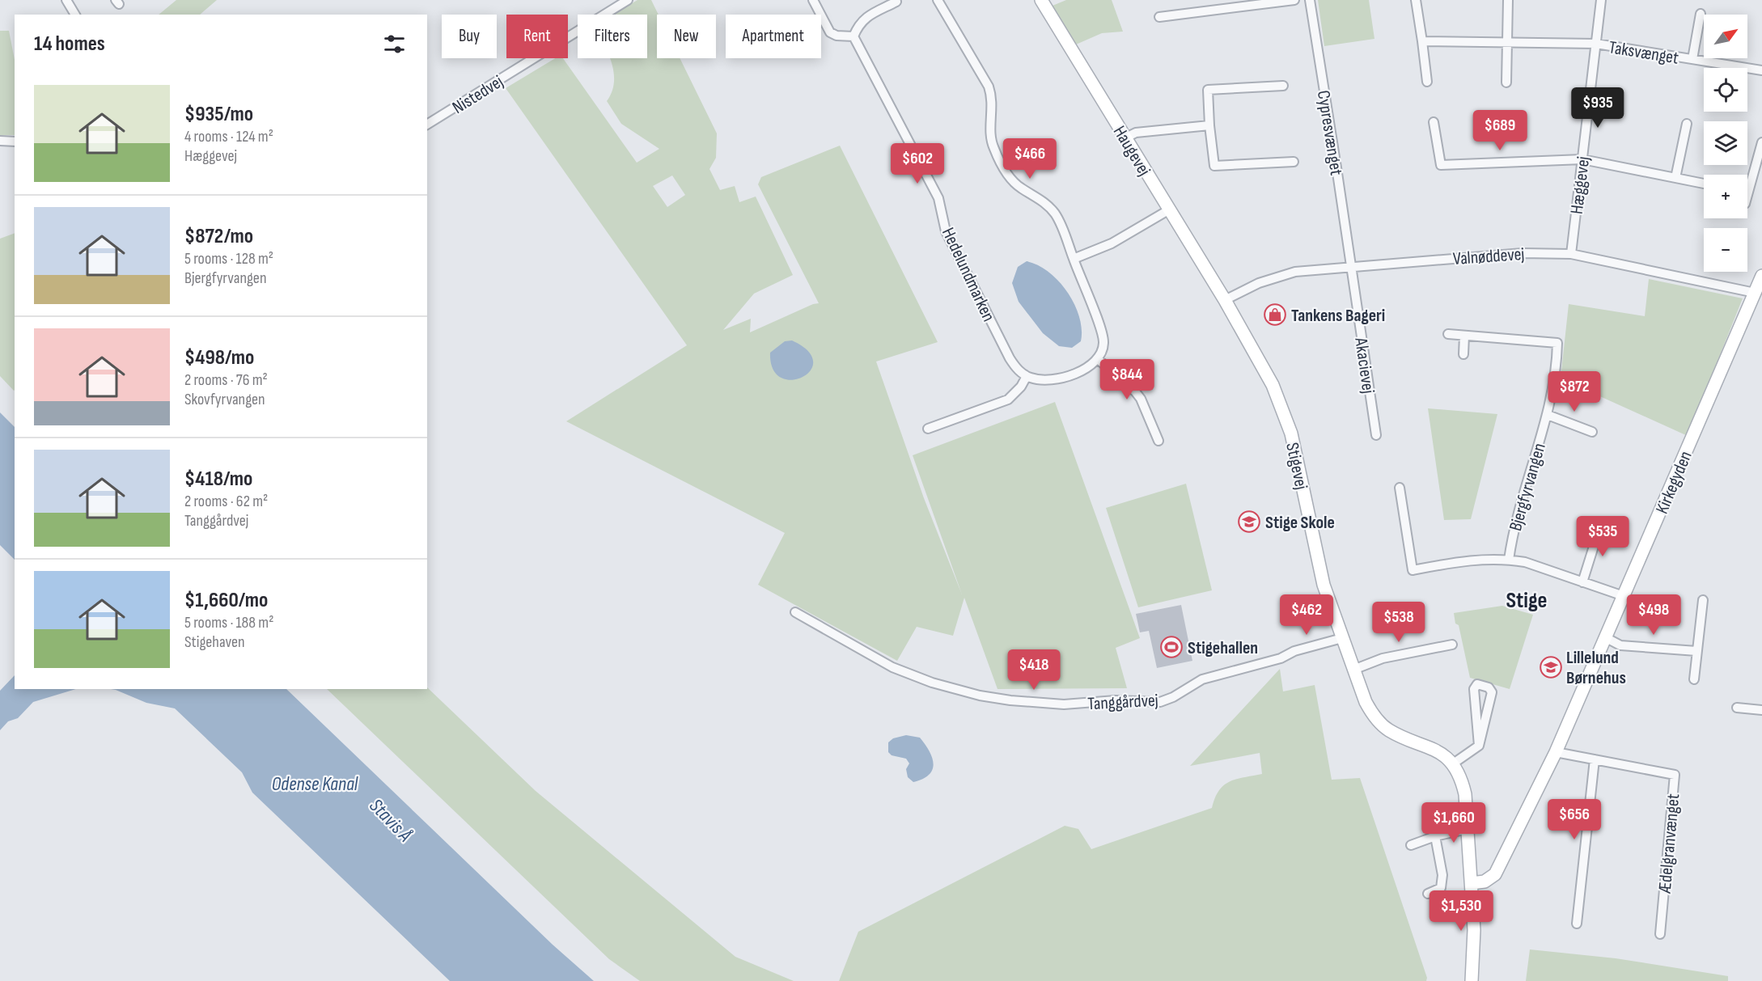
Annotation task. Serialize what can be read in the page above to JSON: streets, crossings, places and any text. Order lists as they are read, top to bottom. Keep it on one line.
{"streets":{"street":["Taksvænget","Nistedvej","Cypresvænget","Haugevej","Hæggevej","Valnøddevej","Hedelundmarken","Akacievej","Stigevej","Kirkegyden","Bjergfyrvangen","Tanggårdvej","Ædelgranvænget"]},"crossings":[["Taksvænget","Hæggevej"],["Cypresvænget","Valnøddevej"],["Cypresvænget","Akacievej"],["Haugevej","Valnøddevej"],["Haugevej","Stigevej"],["Hæggevej","Valnøddevej"],["Valnøddevej","Akacievej"],["Valnøddevej","Stigevej"],["Valnøddevej","Kirkegyden"],["Stigevej","Kirkegyden"],["Stigevej","Tanggårdvej"],["Kirkegyden","Ædelgranvænget"]],"districts":["Stige"],"water":["Odense Kanal","Stavis Å"],"places":{"shop":["Tankens Bageri"],"school or university":["Stige Skole","Lillelund Børnehus"],"sports":["Stigehallen"]},"north":"top right","page":{"map_buttons":["+","−"],"chip":["Buy","Rent","Filters","New","Apartment"],"heading":"14 homes","list":[{"name":"$935/mo","note":"4 rooms · 124 m² · Hæggevej"},{"name":"$872/mo","note":"5 rooms · 128 m² · Bjergfyrvangen"},{"name":"$498/mo","note":"2 rooms · 76 m² · Skovfyrvangen"},{"name":"$418/mo","note":"2 rooms · 62 m² · Tanggårdvej"},{"name":"$1,660/mo","note":"5 rooms · 188 m² · Stigehaven"}],"price":["$935","$689","$466","$602","$844","$872","$535","$462","$498","$538","$418","$656","$1,660","$1,530"]}}
